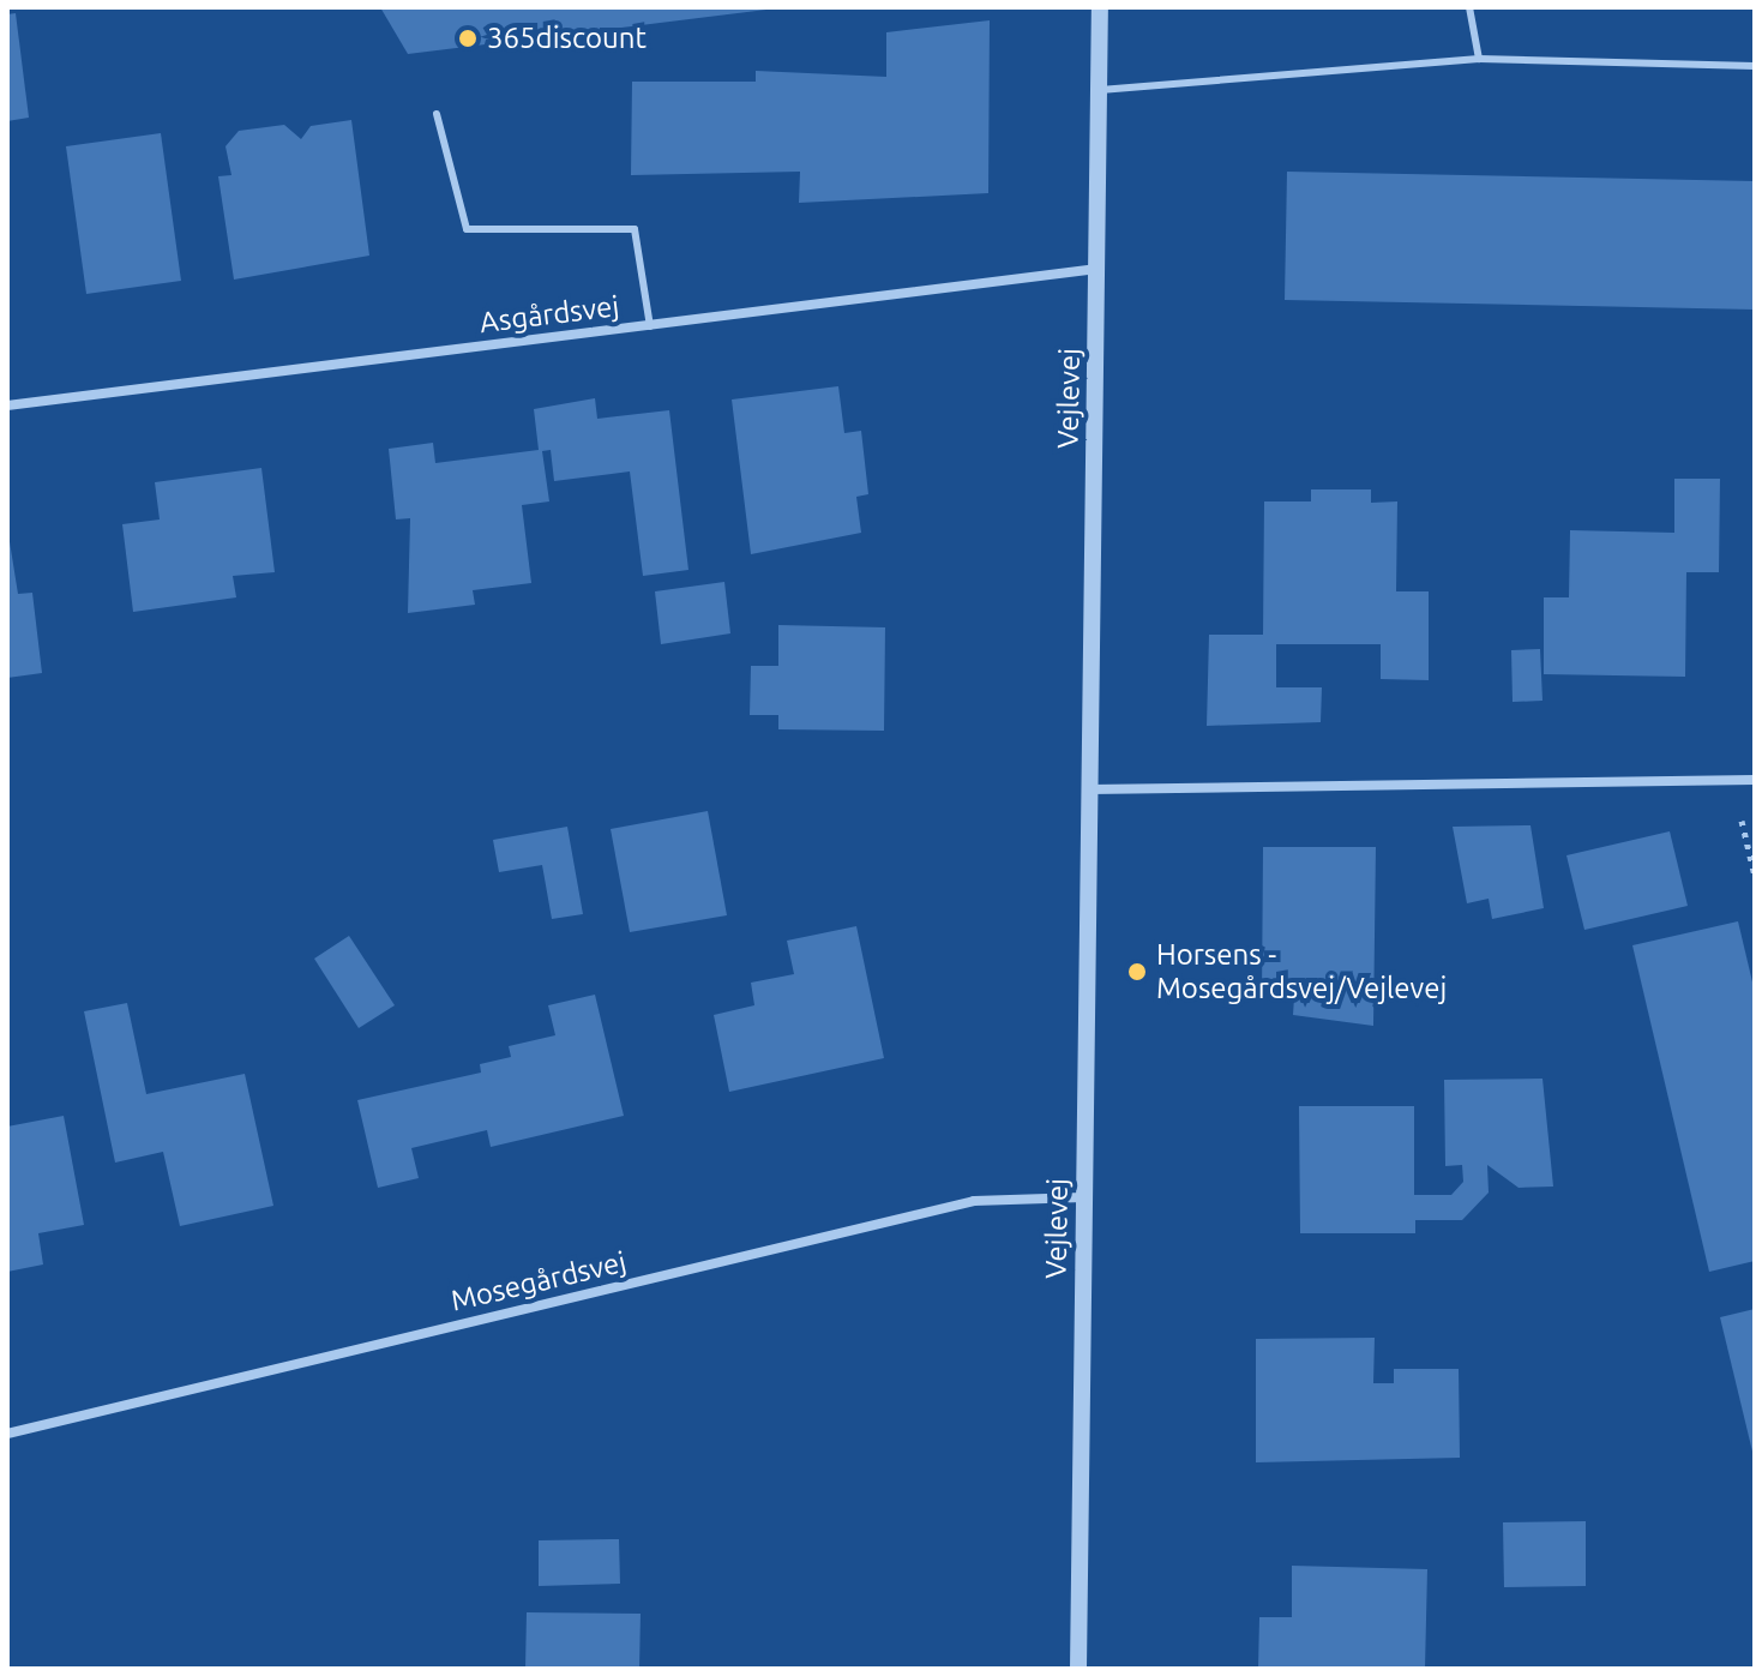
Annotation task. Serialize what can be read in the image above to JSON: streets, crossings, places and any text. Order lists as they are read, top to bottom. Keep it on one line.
{"streets":{"street":["Asgårdsvej","Vejlevej","Mosegårdsvej"]},"crossings":[["Asgårdsvej","Vejlevej"],["Vejlevej","Mosegårdsvej"]],"places":["365discount","Horsens - Mosegårdsvej/Vejlevej"]}
